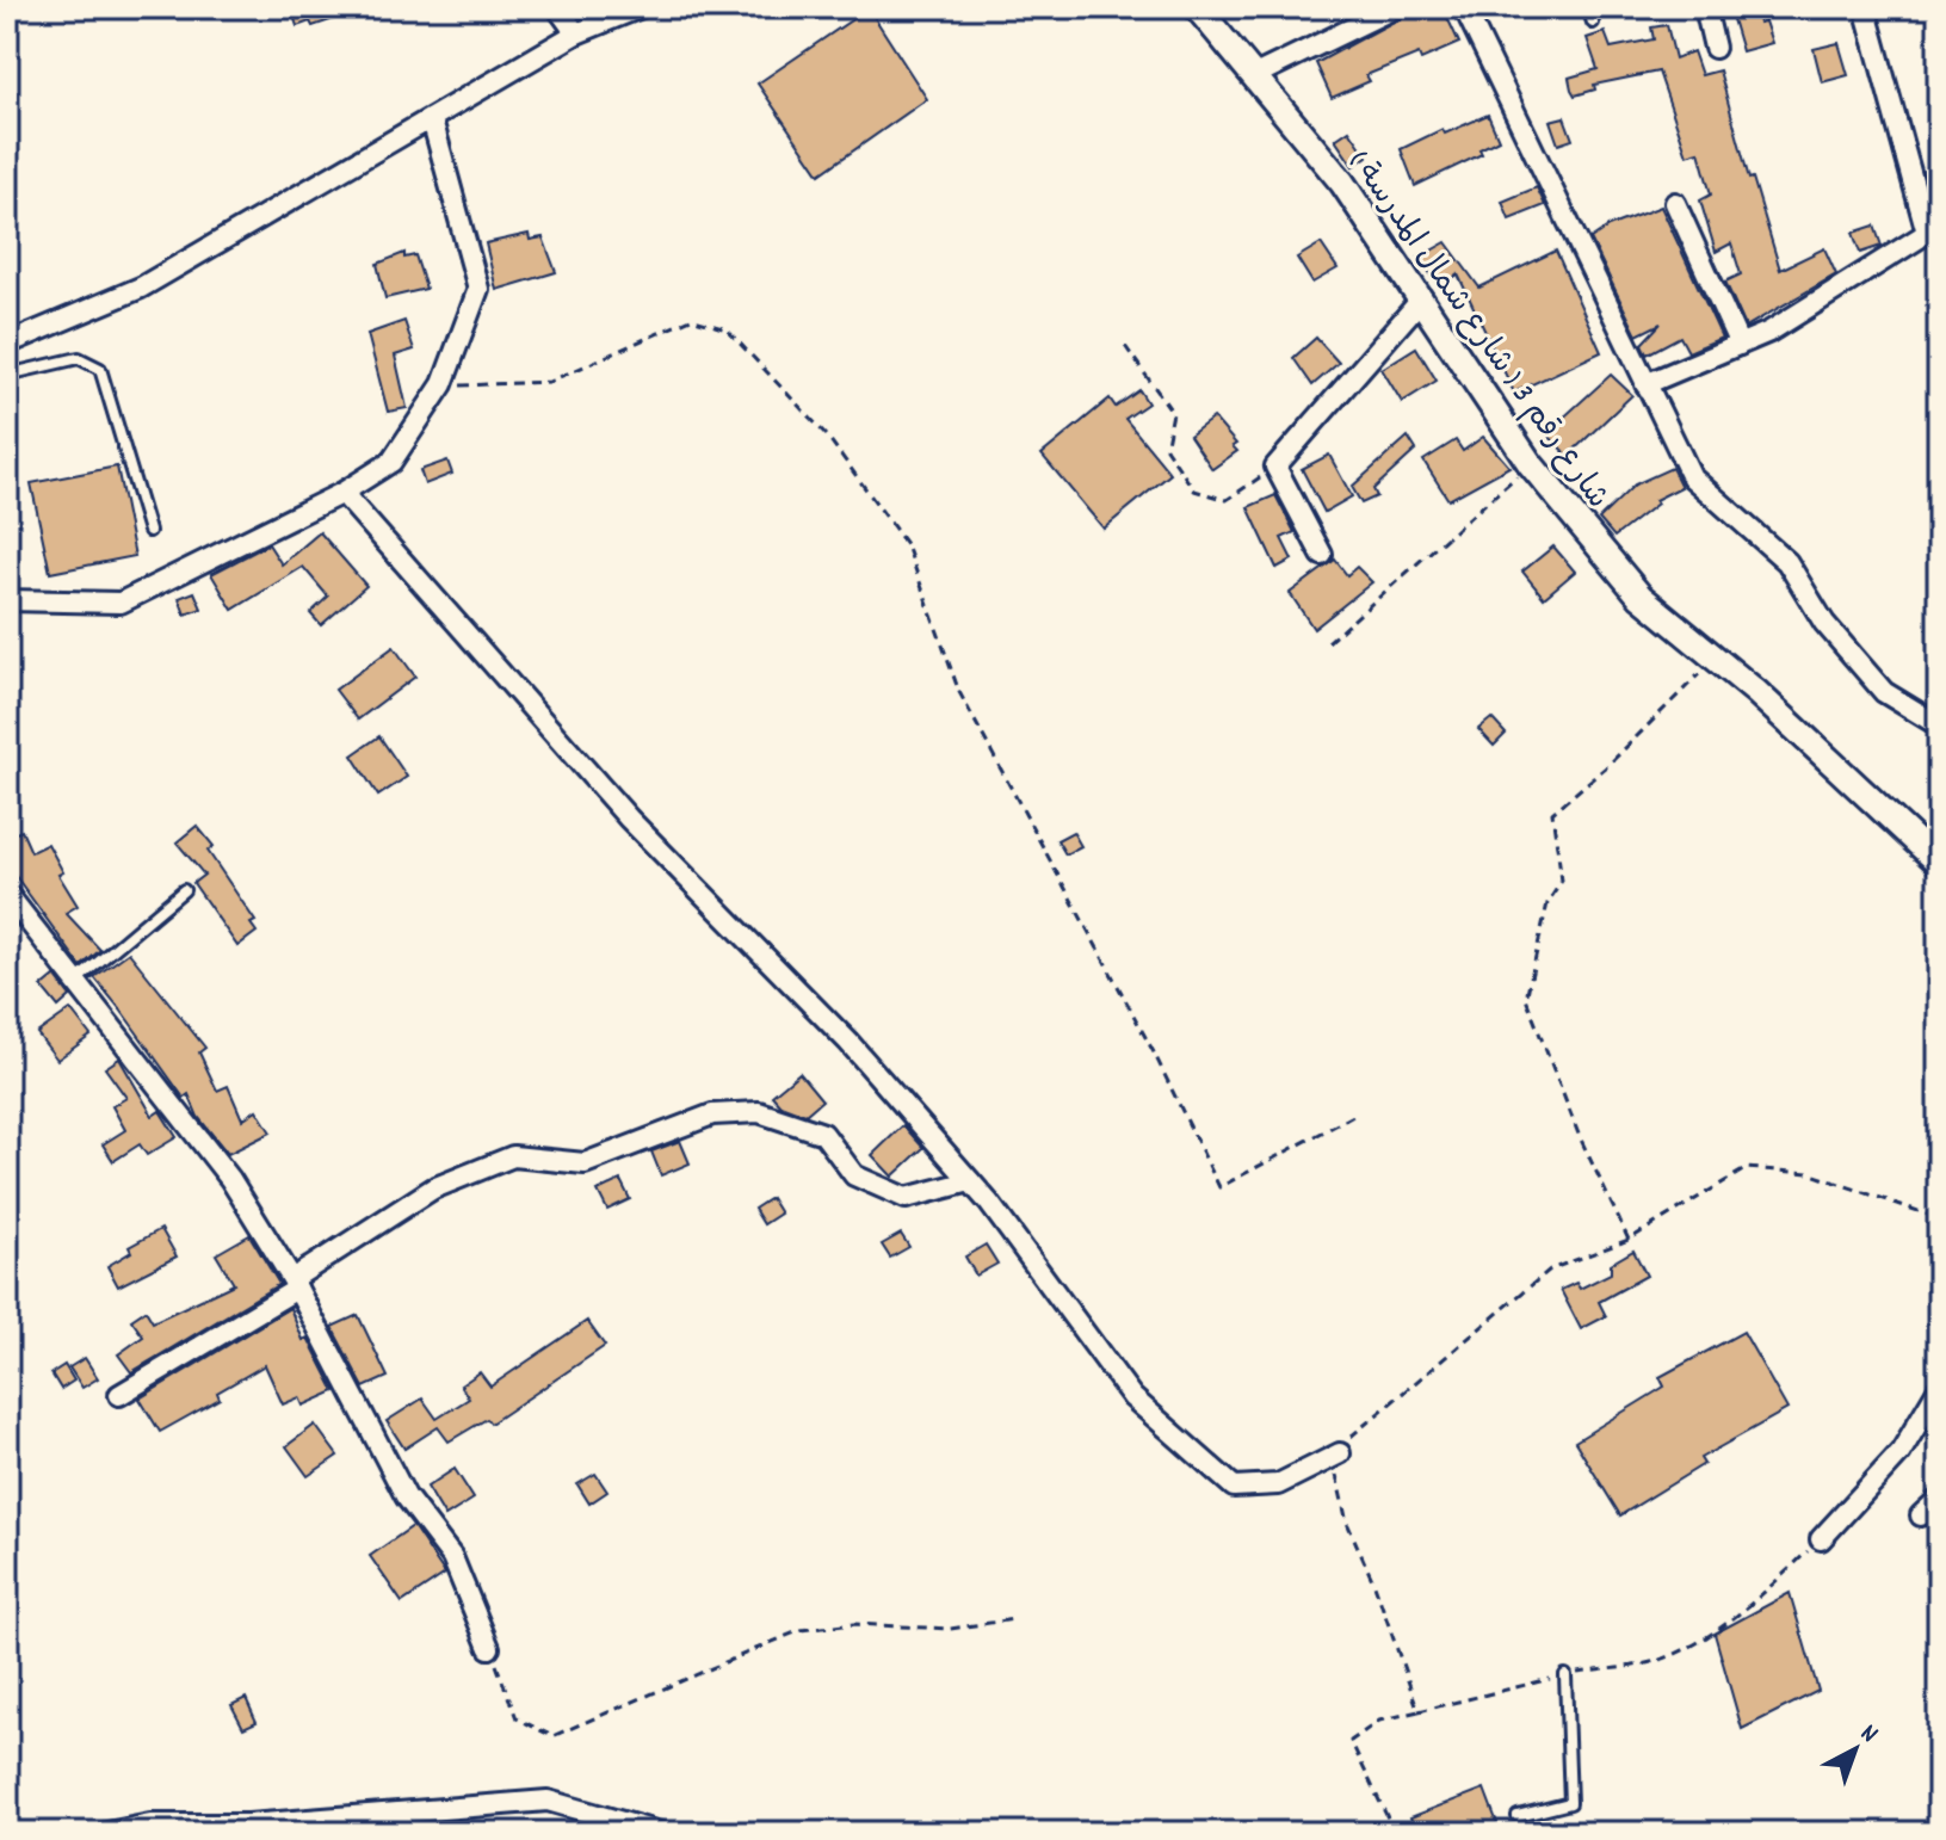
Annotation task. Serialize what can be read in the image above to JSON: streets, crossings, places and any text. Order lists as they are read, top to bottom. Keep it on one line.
{"streets":{"street":["شارع رقم 3 ( شارع شمال المدرسة )"]},"north":"top right"}
